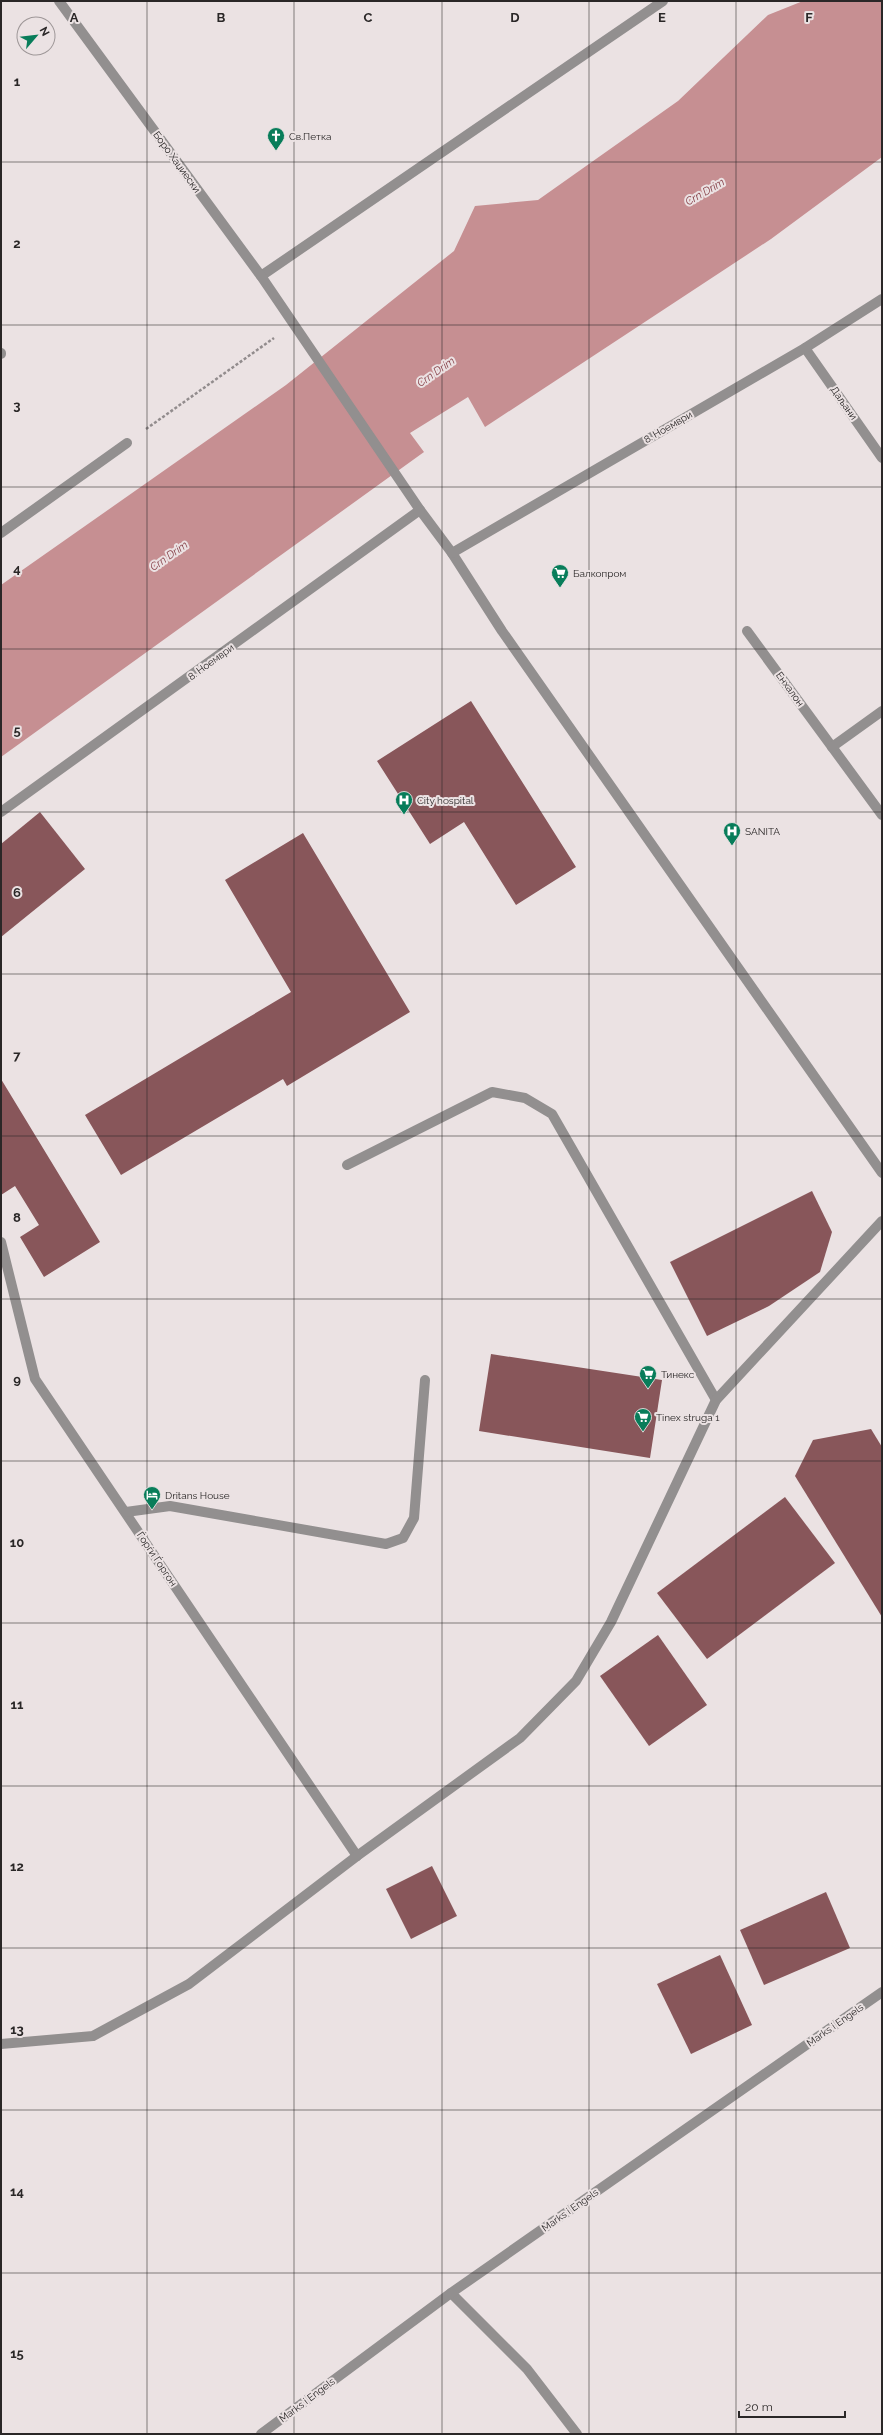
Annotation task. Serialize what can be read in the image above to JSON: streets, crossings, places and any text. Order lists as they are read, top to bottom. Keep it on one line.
{"streets":{"street":["Боро Хаџиески","Даљани","8. Ноември","Енхалон","Ѓорѓи Ѓоргон","Marks i Engels"]},"crossings":[["Боро Хаџиески","8. Ноември"],["Даљани","8. Ноември"]],"water":["Crn Drim"],"places":{"church":["Св.Петка"],"supermarket":["Балкопром","Тинекс","Tinex struga 1"],"hospital":["City hospital","SANITA"],"hotel":["Dritans House"]},"scale_bar":"20 m","north":"top right","grid":{"columns":["A","B","C","D","E","F"],"rows":["1","2","3","4","5","6","7","8","9","10","11","12","13","14","15"]}}
